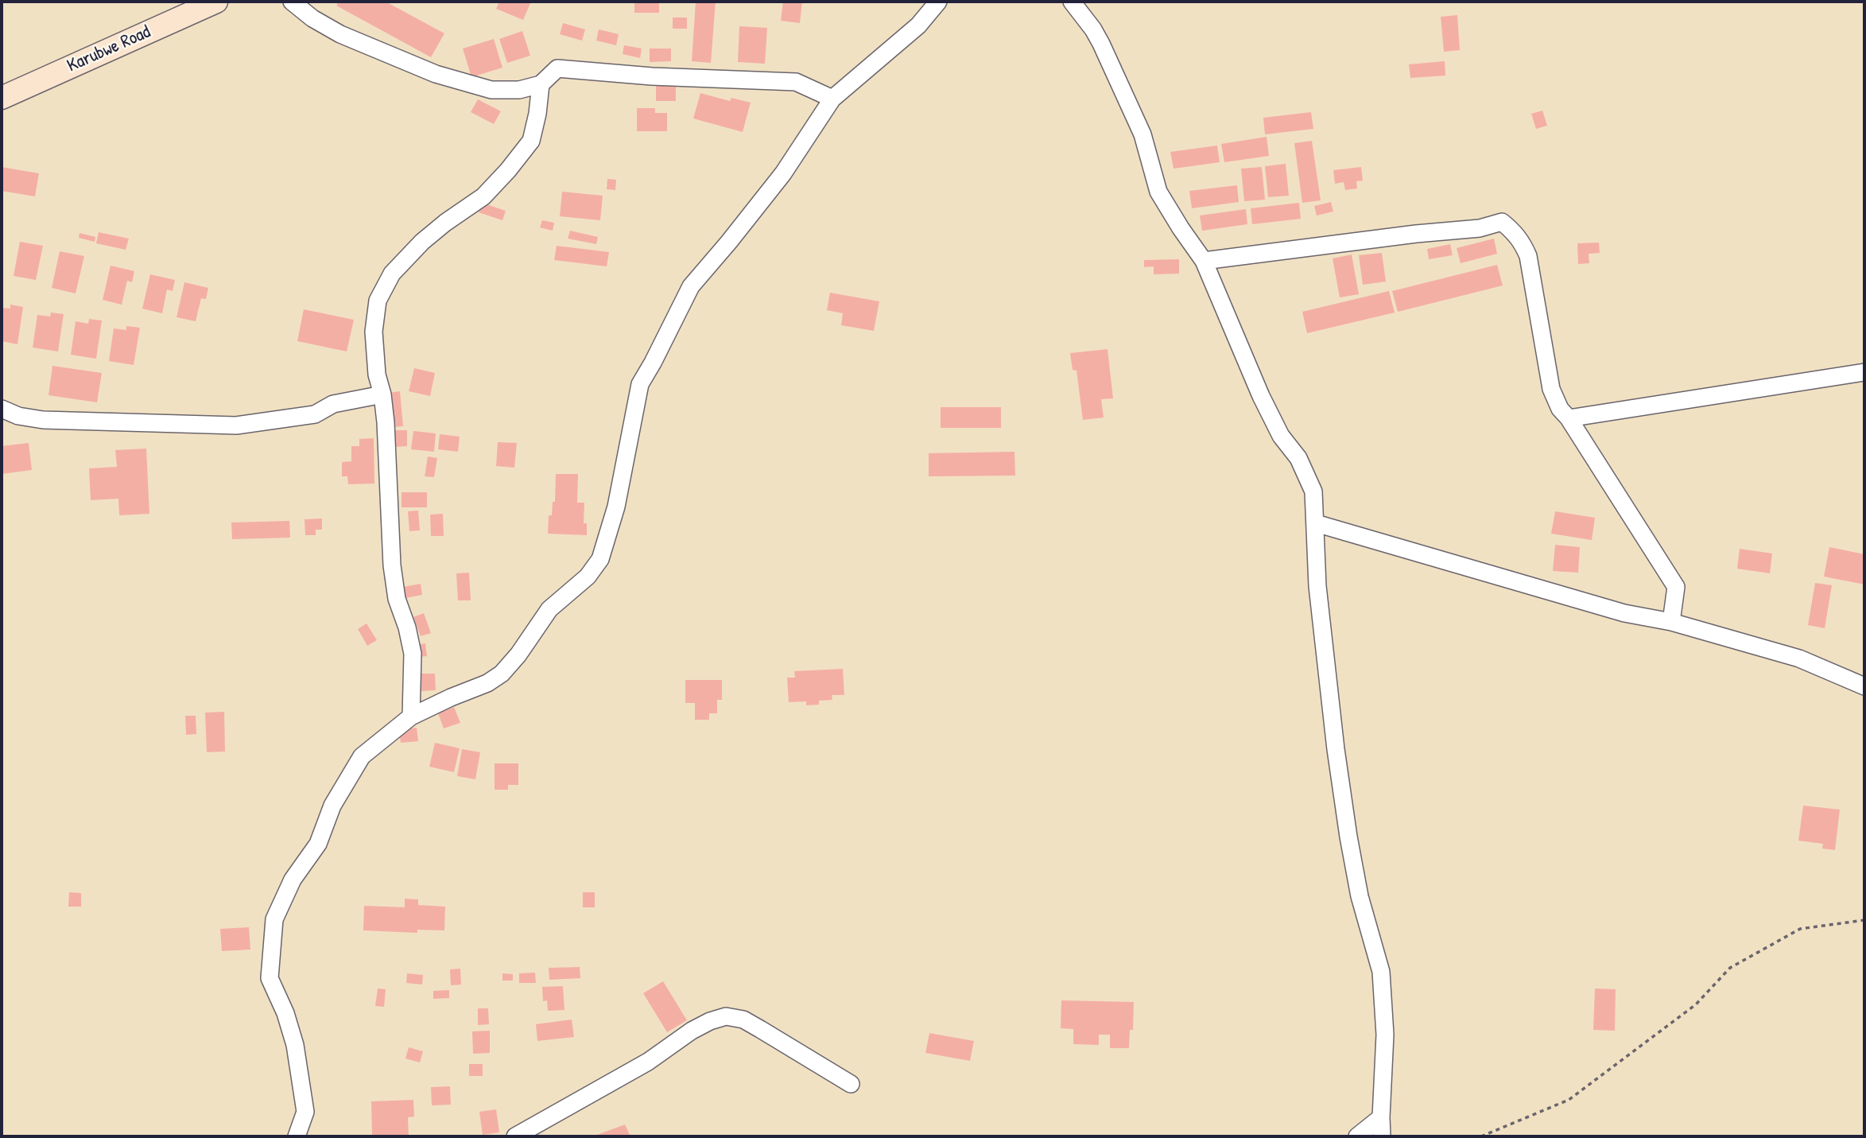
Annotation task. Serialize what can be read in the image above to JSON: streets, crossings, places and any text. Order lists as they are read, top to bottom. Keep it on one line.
{"streets":{"street":["Karubwe Road"]}}
